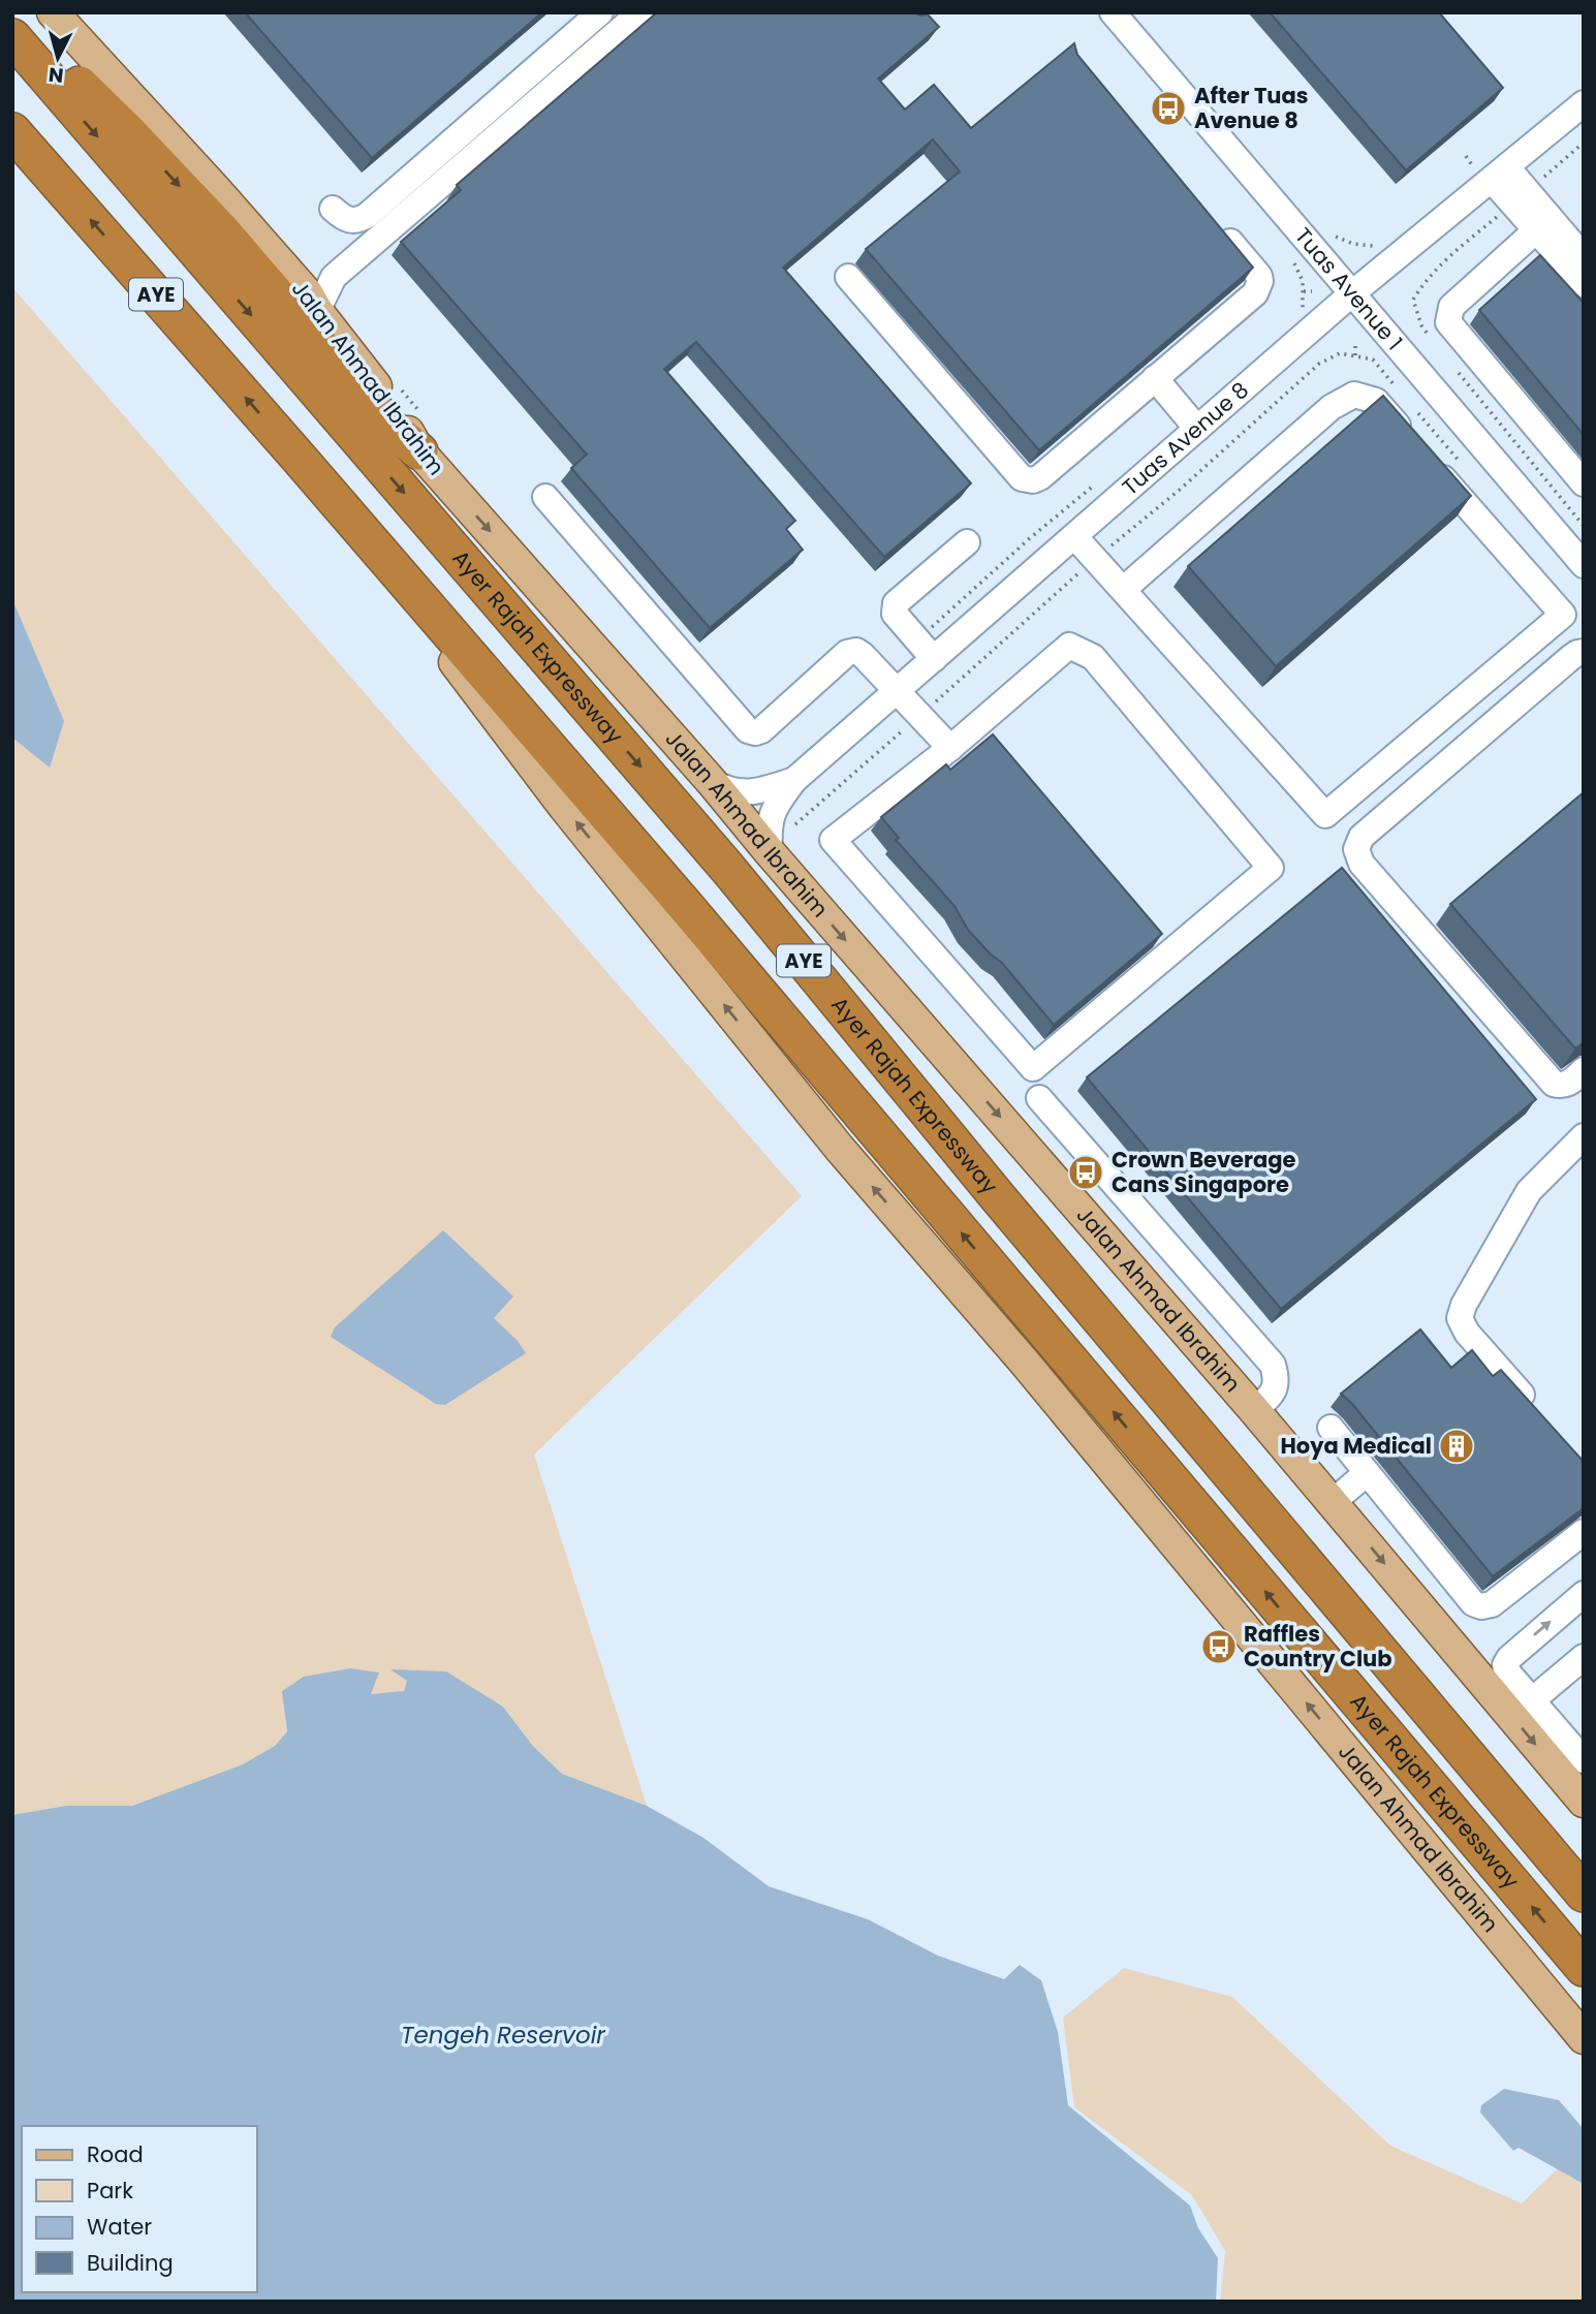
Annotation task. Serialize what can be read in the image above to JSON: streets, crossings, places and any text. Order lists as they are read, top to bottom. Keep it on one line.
{"streets":{"highway":["AYE","Ayer Rajah Expressway"],"main road":["Jalan Ahmad Ibrahim"],"street":["Tuas Avenue 1","Tuas Avenue 8"]},"crossings":[["Tuas Avenue 1","Tuas Avenue 8"],["Jalan Ahmad Ibrahim","Tuas Avenue 8"],["Jalan Ahmad Ibrahim","Ayer Rajah Expressway"]],"water":["Tengeh Reservoir"],"places":{"bus stop":["After Tuas Avenue 8","Crown Beverage Cans Singapore","Raffles Country Club"],"building":["Hoya Medical"]},"legend":["Road","Park","Water","Building"],"north":"bottom"}
